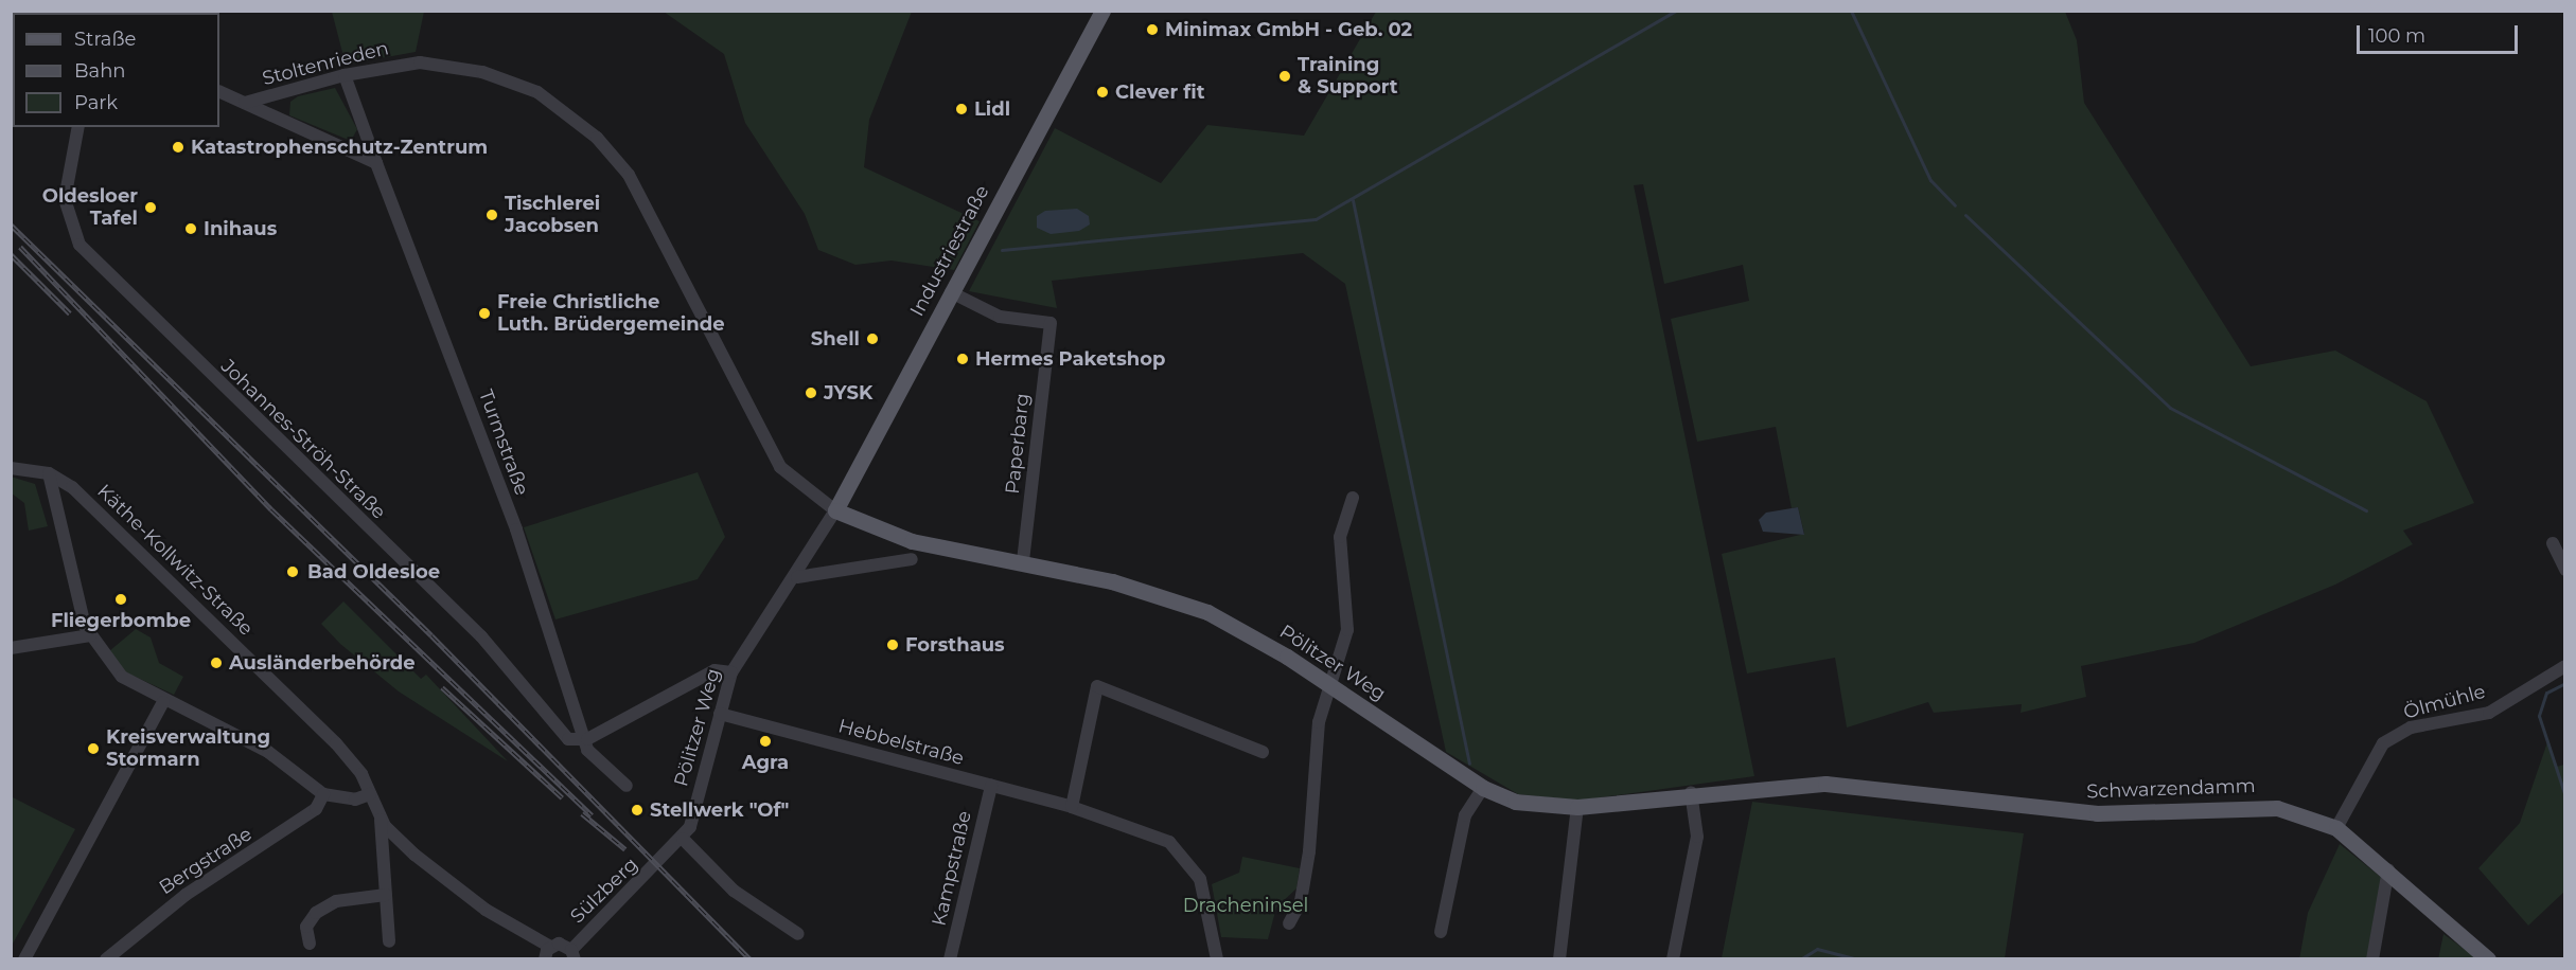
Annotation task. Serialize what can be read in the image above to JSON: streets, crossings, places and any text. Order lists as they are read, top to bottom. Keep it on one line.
{"streets":{"main road":["Industriestraße","Pölitzer Weg","Schwarzendamm"],"street":["Stoltenrieden","Johannes-Ströh-Straße","Turmstraße","Paperbarg","Käthe-Kollwitz-Straße","Ölmühle","Hebbelstraße","Bergstraße","Kampstraße","Sülzberg"]},"crossings":[["Stoltenrieden","Industriestraße"],["Stoltenrieden","Turmstraße"],["Stoltenrieden","Pölitzer Weg"],["Industriestraße","Paperbarg"],["Industriestraße","Pölitzer Weg"],["Johannes-Ströh-Straße","Turmstraße"],["Paperbarg","Pölitzer Weg"],["Pölitzer Weg","Hebbelstraße"],["Pölitzer Weg","Schwarzendamm"],["Pölitzer Weg","Sülzberg"],["Ölmühle","Schwarzendamm"],["Hebbelstraße","Kampstraße"]],"parks":["Dracheninsel"],"places":["Minimax GmbH - Geb. 02","Training & Support","Clever fit","Lidl","Katastrophenschutz-Zentrum","Oldesloer Tafel","Tischlerei Jacobsen","Inihaus","Freie Christliche Luth. Brüdergemeinde","Shell","Hermes Paketshop","JYSK","Bad Oldesloe","Fliegerbombe","Forsthaus","Ausländerbehörde","Agra","Kreisverwaltung Stormarn","Stellwerk \"Of\""],"legend":["Straße","Bahn","Park"],"scale_bar":"100 m"}
